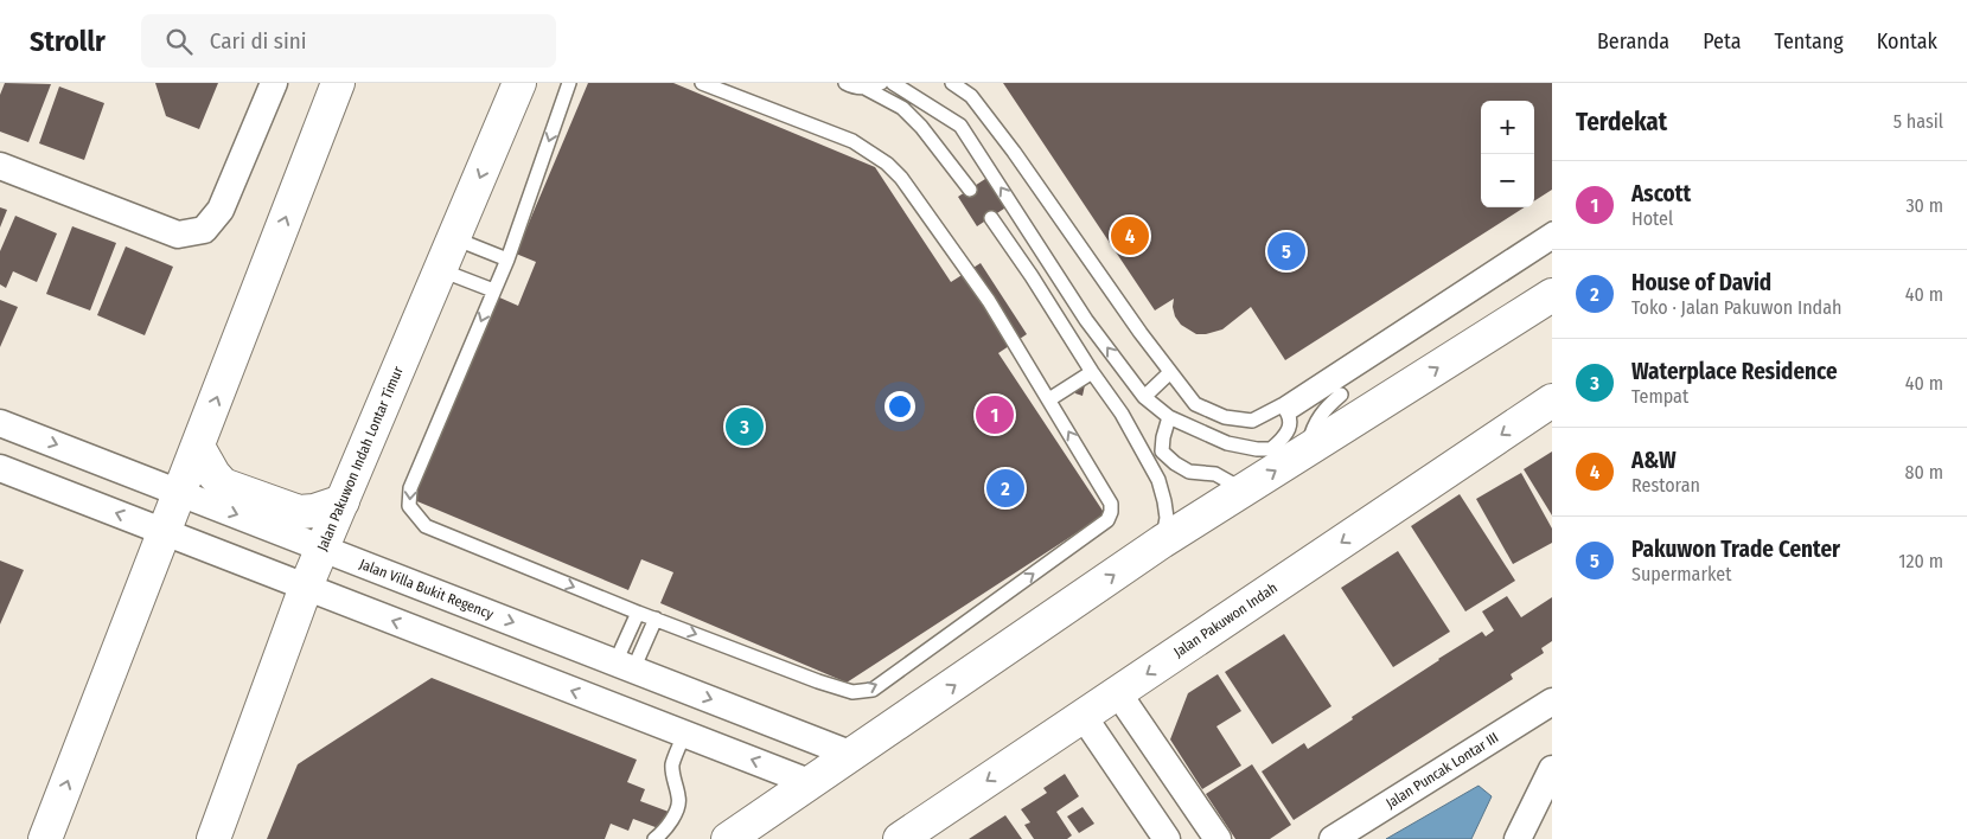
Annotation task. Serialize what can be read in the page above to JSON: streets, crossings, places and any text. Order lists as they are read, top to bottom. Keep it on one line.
{"streets":{"street":["Jalan Pakuwon Indah Lontar Timur","Jalan Villa Bukit Regency","Jalan Pakuwon Indah","Jalan Puncak Lontar III"]},"crossings":[["Jalan Pakuwon Indah Lontar Timur","Jalan Villa Bukit Regency"]],"page":{"header":"Strollr","search":"Cari di sini","nav":["Beranda","Peta","Tentang","Kontak"],"heading":["Terdekat","5 hasil"],"map_buttons":["+","−"],"list":[{"mark":"1","name":"Ascott","note":"Hotel","value":"30 m"},{"mark":"2","name":"House of David","note":"Toko · Jalan Pakuwon Indah","value":"40 m"},{"mark":"3","name":"Waterplace Residence","note":"Tempat","value":"40 m"},{"mark":"4","name":"A&W","note":"Restoran","value":"80 m"},{"mark":"5","name":"Pakuwon Trade Center","note":"Supermarket","value":"120 m"}],"pins":["4","5","1","3","2"]}}
